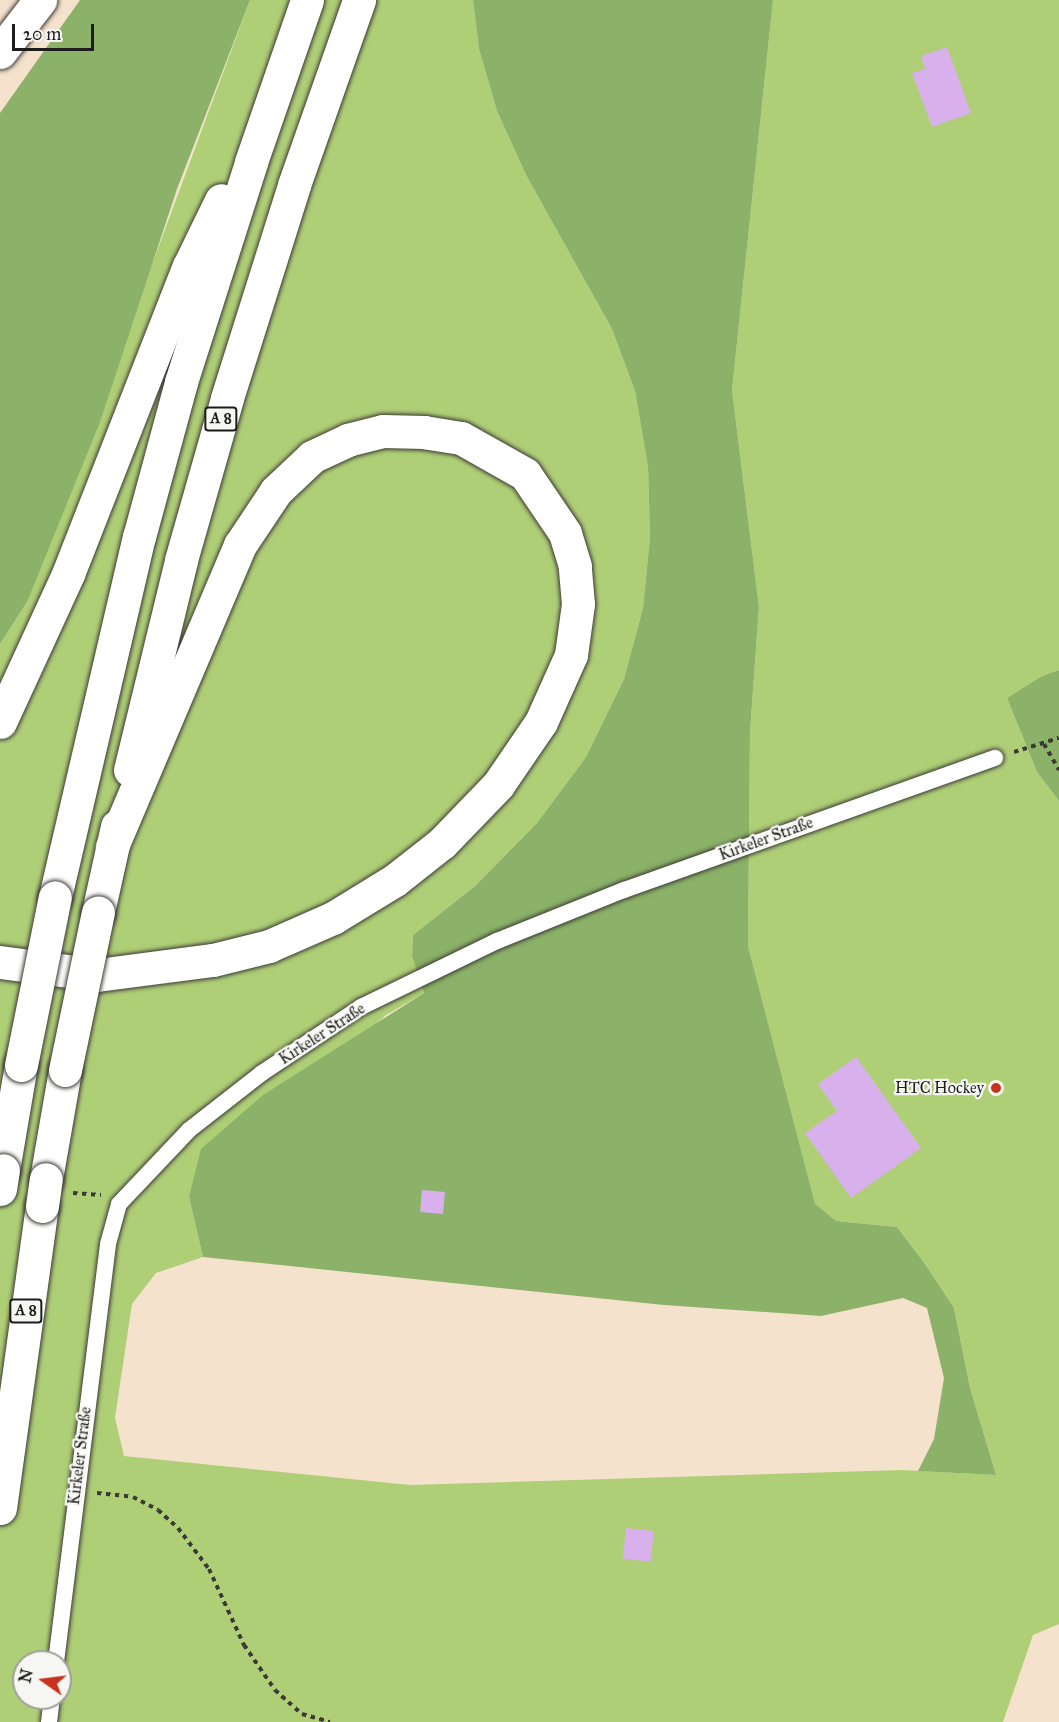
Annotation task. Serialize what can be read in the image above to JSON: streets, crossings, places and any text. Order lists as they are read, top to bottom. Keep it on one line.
{"streets":{"main road":["A 8"],"lane":["Kirkeler Straße"]},"places":["HTC Hockey"],"scale_bar":"20 m","north":"left"}
